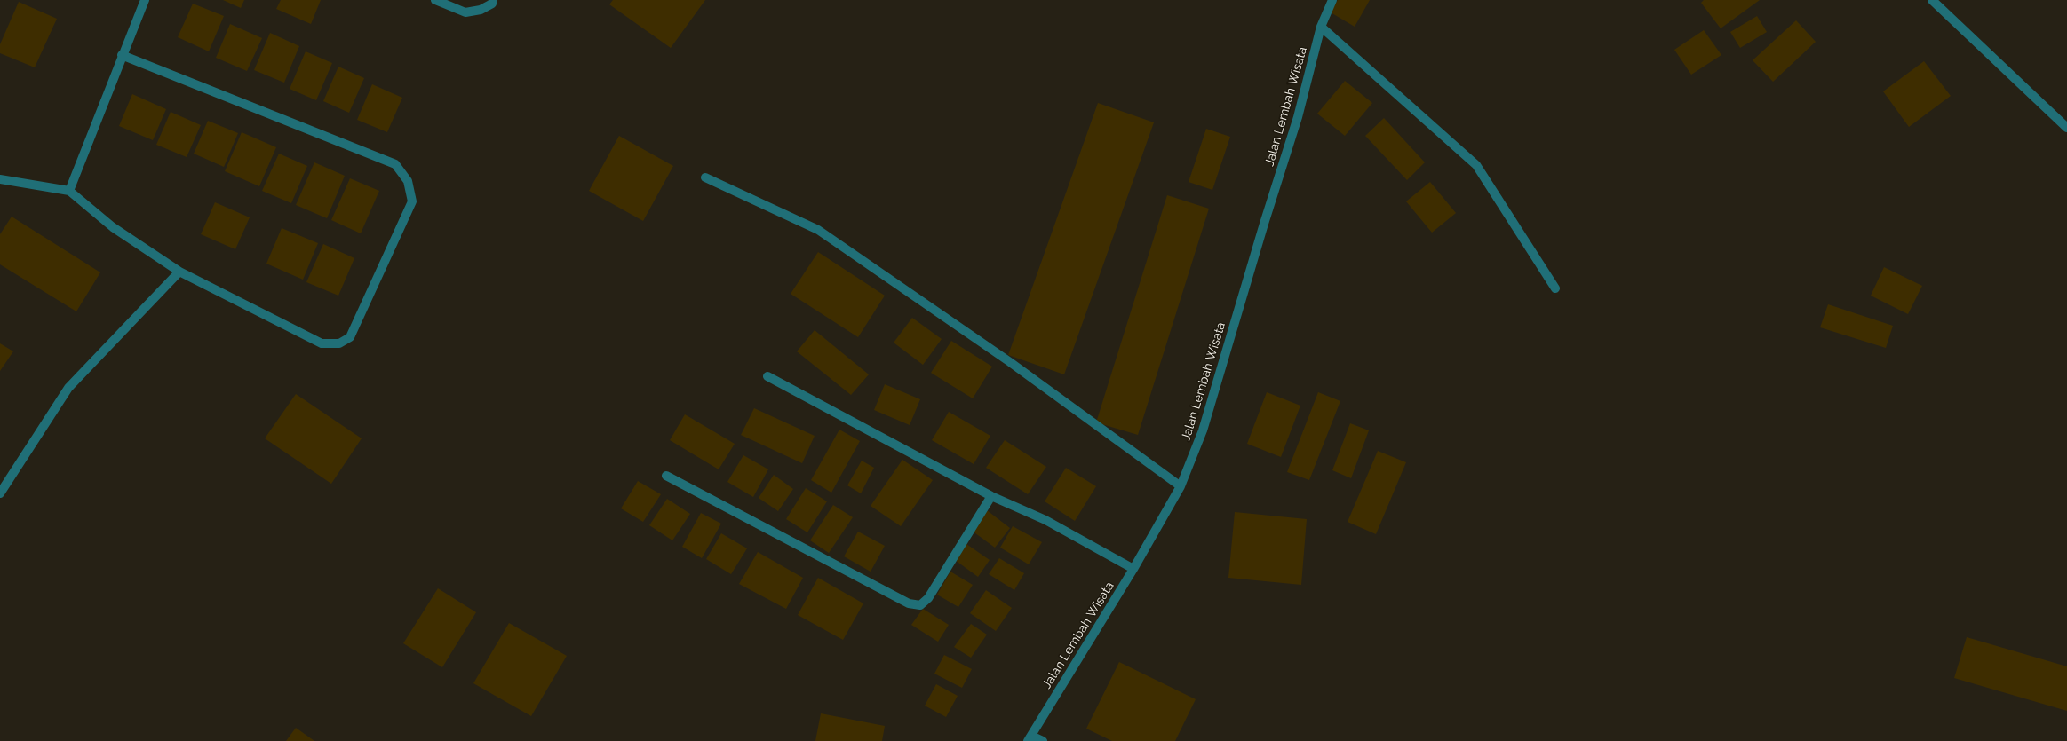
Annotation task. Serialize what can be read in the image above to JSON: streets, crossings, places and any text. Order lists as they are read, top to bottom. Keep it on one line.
{"streets":{"street":["Jalan Lembah Wisata"]}}
